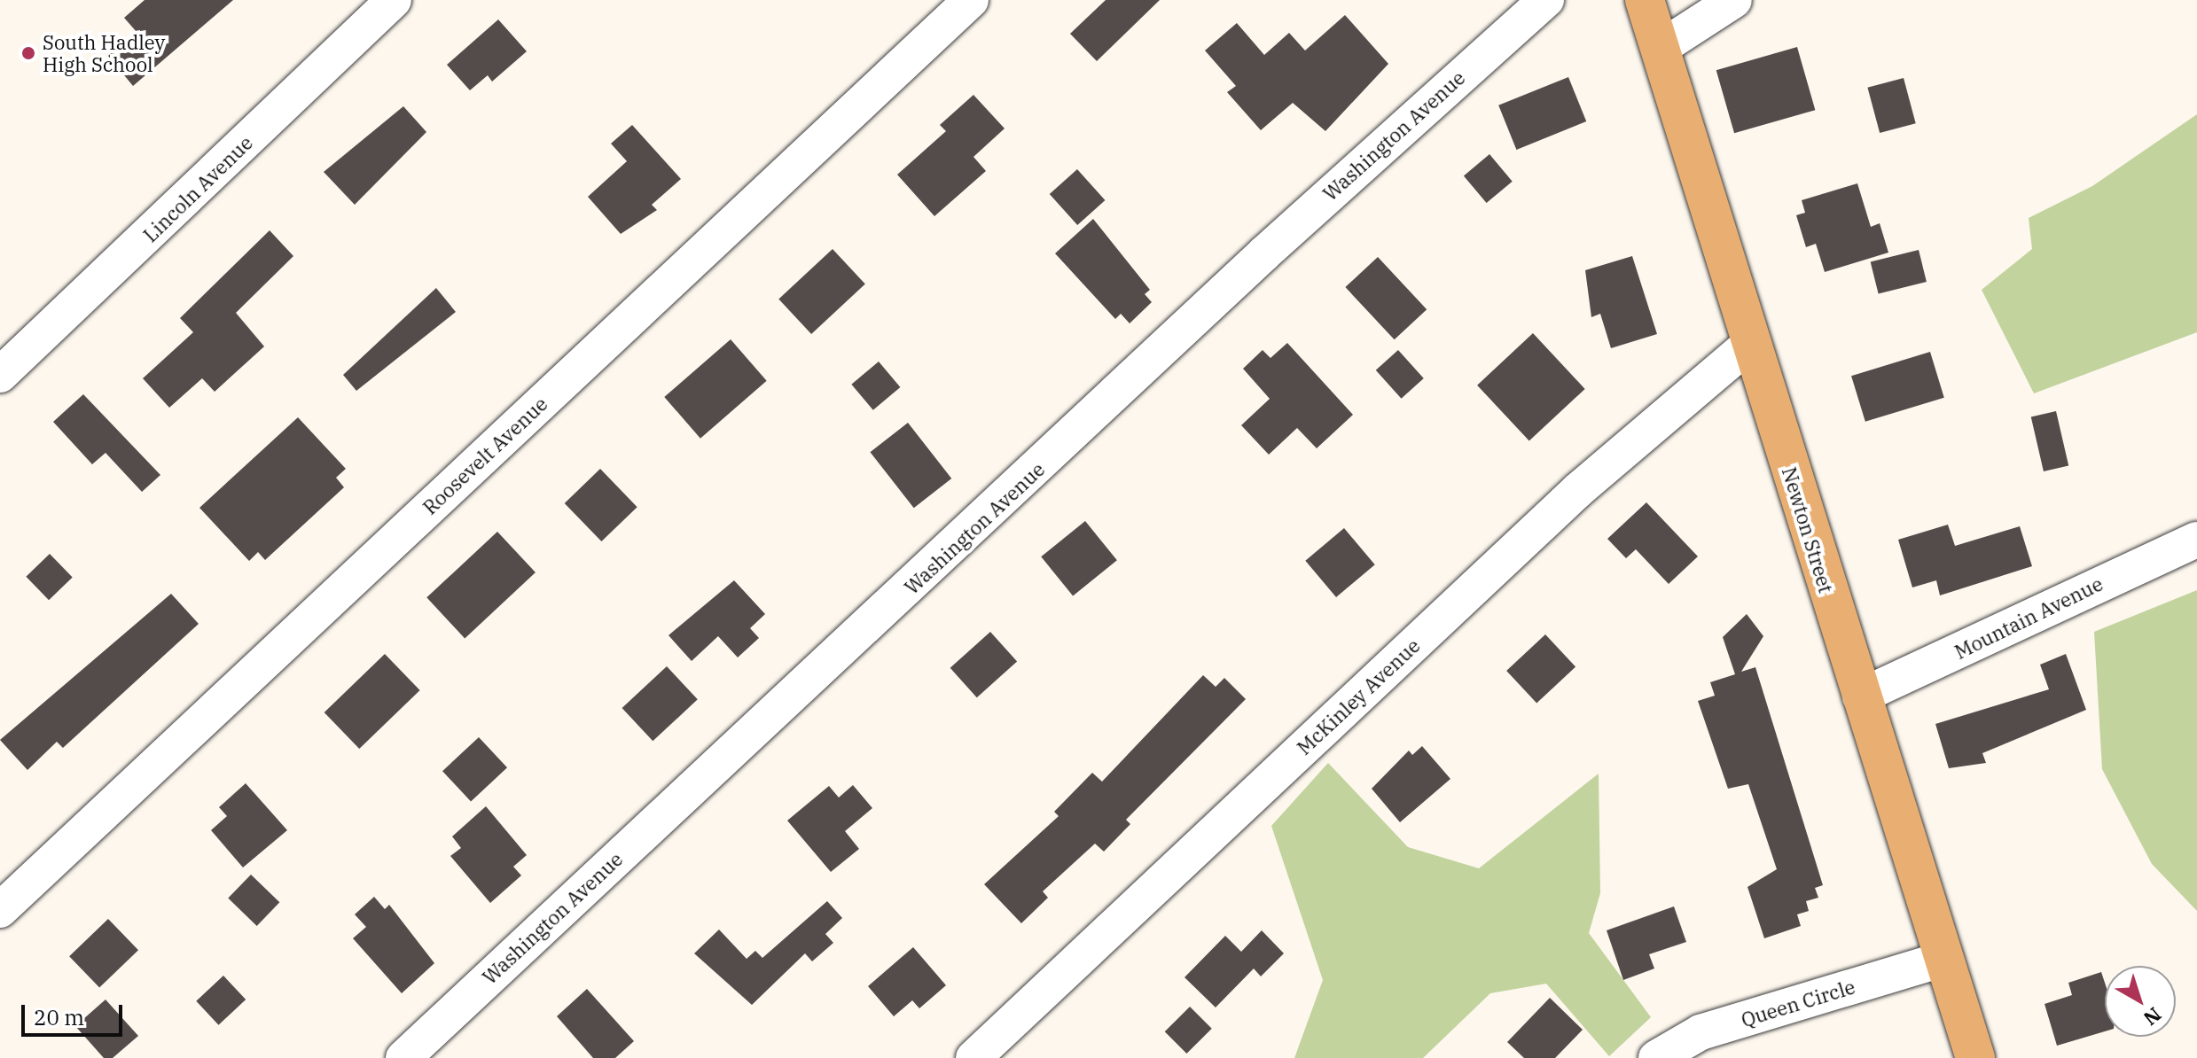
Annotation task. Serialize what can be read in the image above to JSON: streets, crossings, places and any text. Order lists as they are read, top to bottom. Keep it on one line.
{"streets":{"main road":["Newton Street"],"street":["Washington Avenue","Lincoln Avenue","Roosevelt Avenue","Mountain Avenue","McKinley Avenue","Queen Circle"]},"crossings":[["Newton Street","Mountain Avenue"],["Newton Street","McKinley Avenue"],["Newton Street","Queen Circle"]],"places":["South Hadley High School"],"scale_bar":"20 m","north":"bottom right"}
